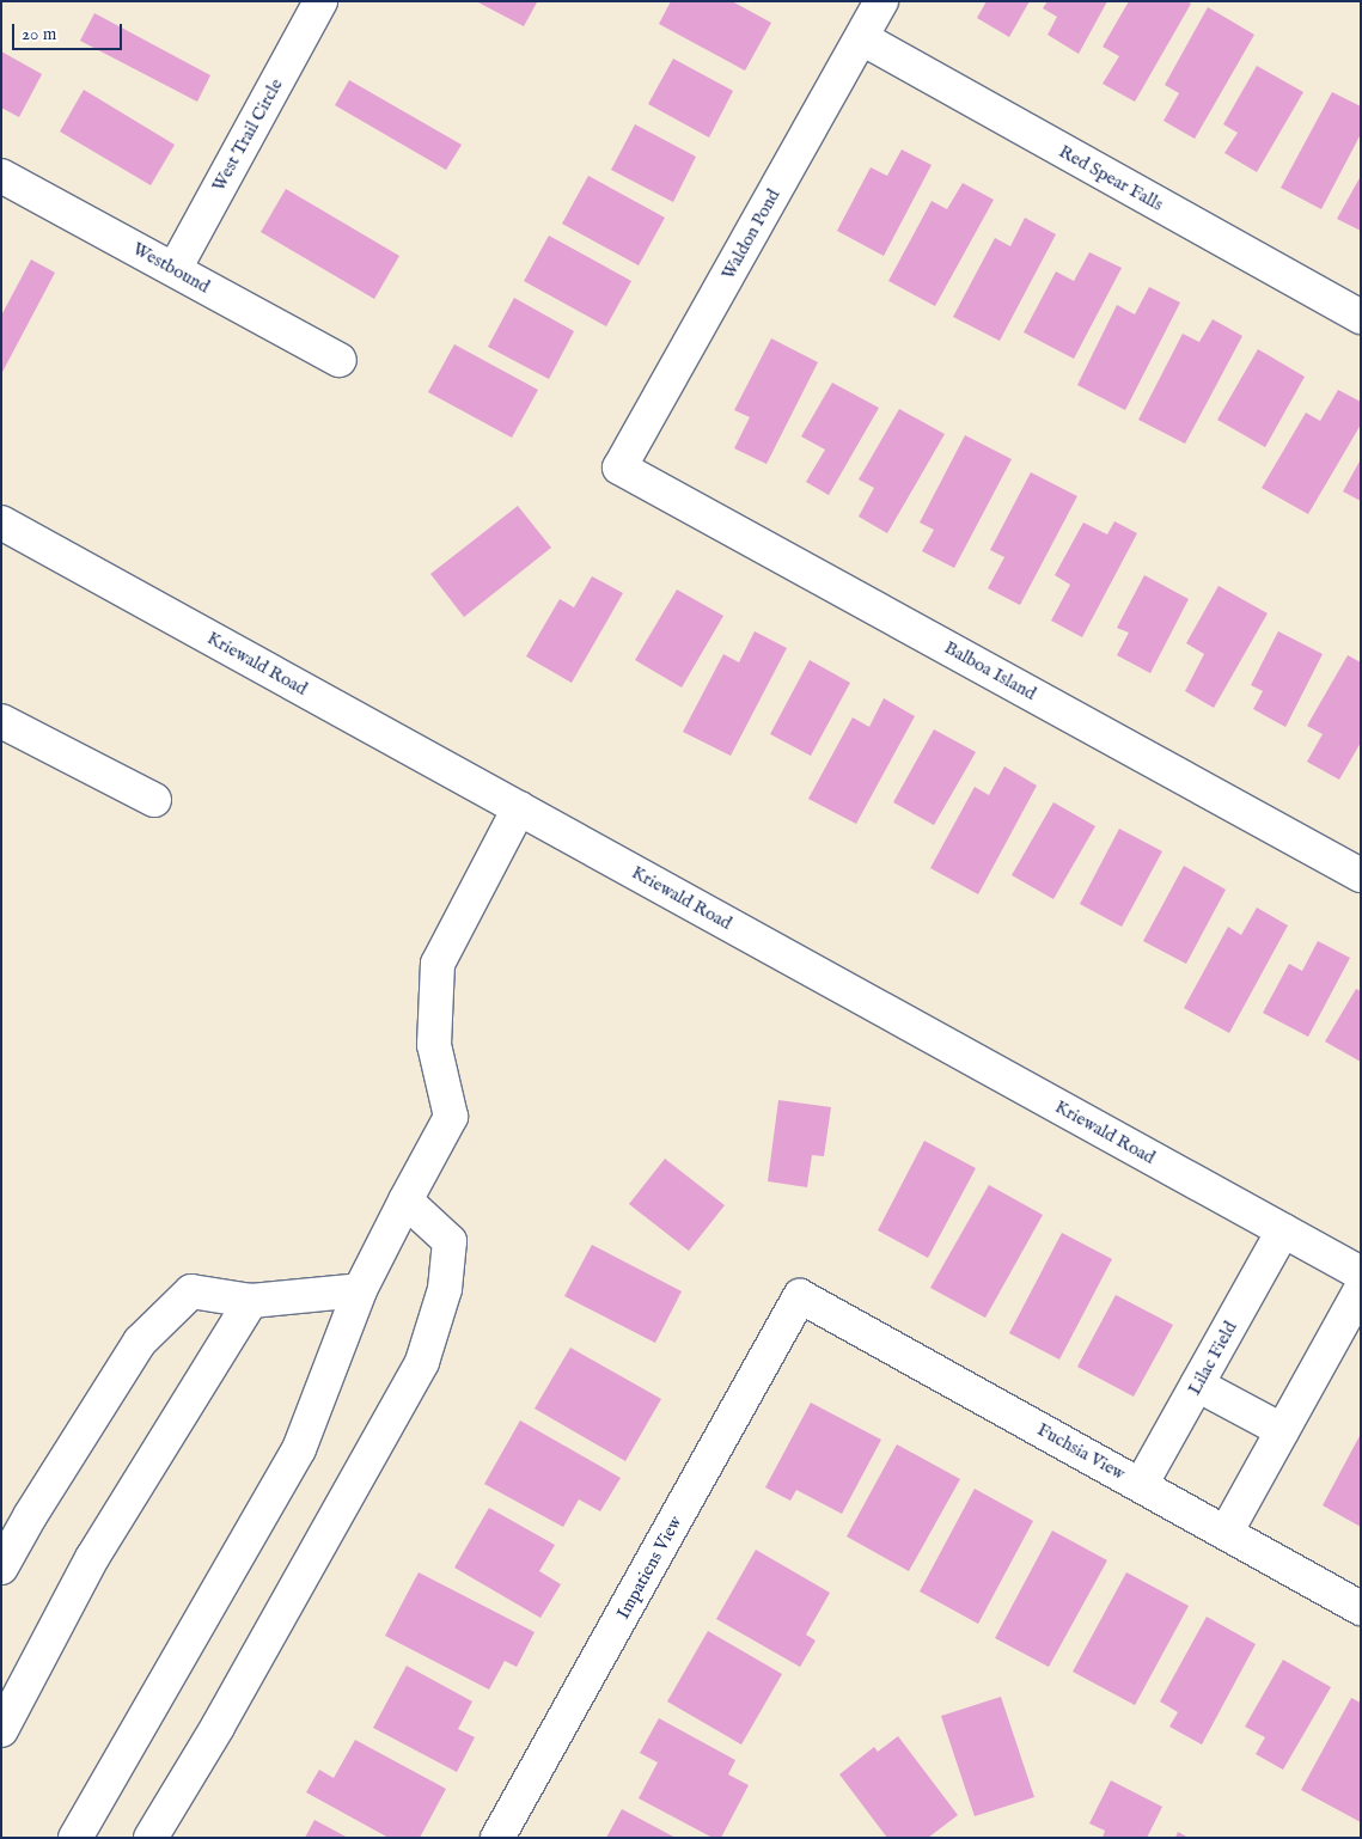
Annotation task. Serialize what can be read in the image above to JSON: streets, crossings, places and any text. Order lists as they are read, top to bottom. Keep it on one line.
{"streets":{"street":["West Trail Circle","Red Spear Falls","Waldon Pond","Westbound","Kriewald Road","Balboa Island","Lilac Field","Fuchsia View","Impatiens View"]},"crossings":[["West Trail Circle","Westbound"],["Red Spear Falls","Waldon Pond"],["Waldon Pond","Balboa Island"],["Kriewald Road","Lilac Field"],["Lilac Field","Fuchsia View"],["Fuchsia View","Impatiens View"]],"scale_bar":"20 m"}
